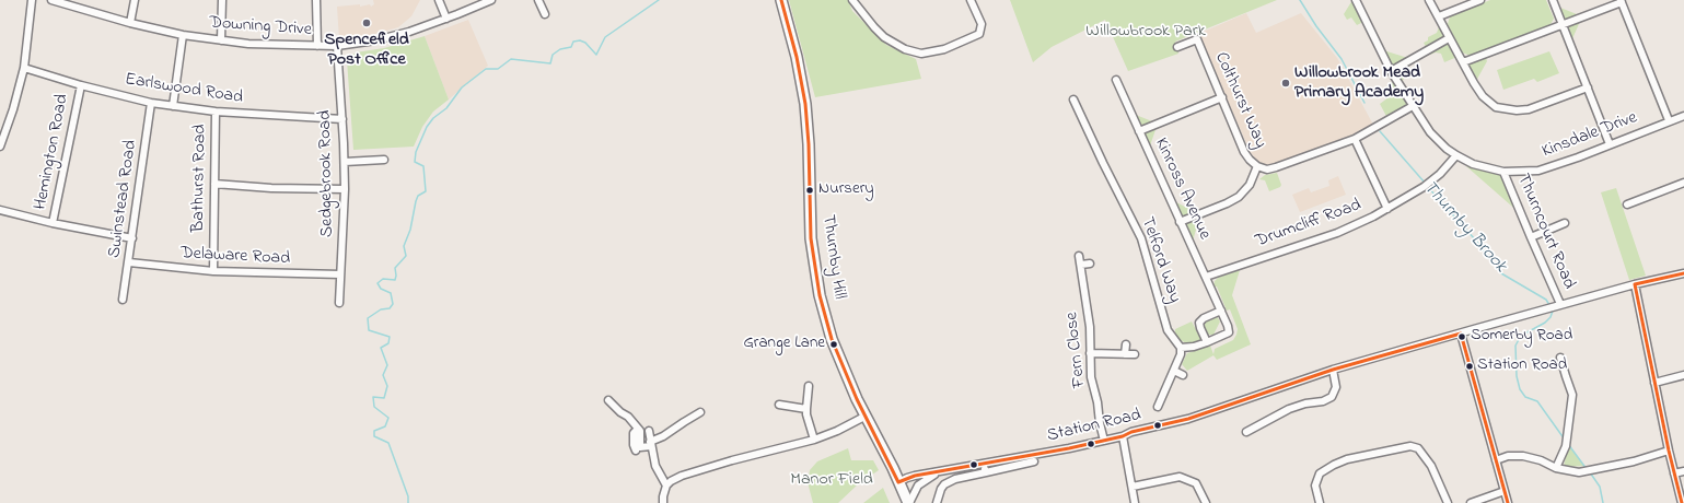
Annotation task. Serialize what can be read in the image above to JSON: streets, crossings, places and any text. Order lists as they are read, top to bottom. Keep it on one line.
{"streets":{"highway":["Thurnby Hill"],"street":["Downing Drive","Earlswood Road","Colthurst Way","Kinsdale Drive","Hemington Road","Sedgebrook Road","Bathurst Road","Kinross Avenue","Swinstead Road","Drumcliff Road","Thurncourt Road","Delaware Road","Telford Way","Fern Close","Station Road"]},"crossings":[["Downing Drive","Sedgebrook Road"],["Earlswood Road","Hemington Road"],["Earlswood Road","Sedgebrook Road"],["Earlswood Road","Bathurst Road"],["Earlswood Road","Swinstead Road"],["Kinsdale Drive","Thurncourt Road"],["Sedgebrook Road","Delaware Road"],["Bathurst Road","Delaware Road"],["Kinross Avenue","Drumcliff Road"],["Kinross Avenue","Telford Way"],["Swinstead Road","Delaware Road"],["Drumcliff Road","Thurncourt Road"],["Thurncourt Road","Station Road"],["Thurnby Hill","Station Road"],["Fern Close","Station Road"]],"water":["Thurnby Brook"],"parks":["Willowbrook Park","Manor Field"],"places":["Spencefield Post Office","Willowbrook Mead Primary Academy","Nursery","Somerby Road","Grange Lane","Station Road"]}
